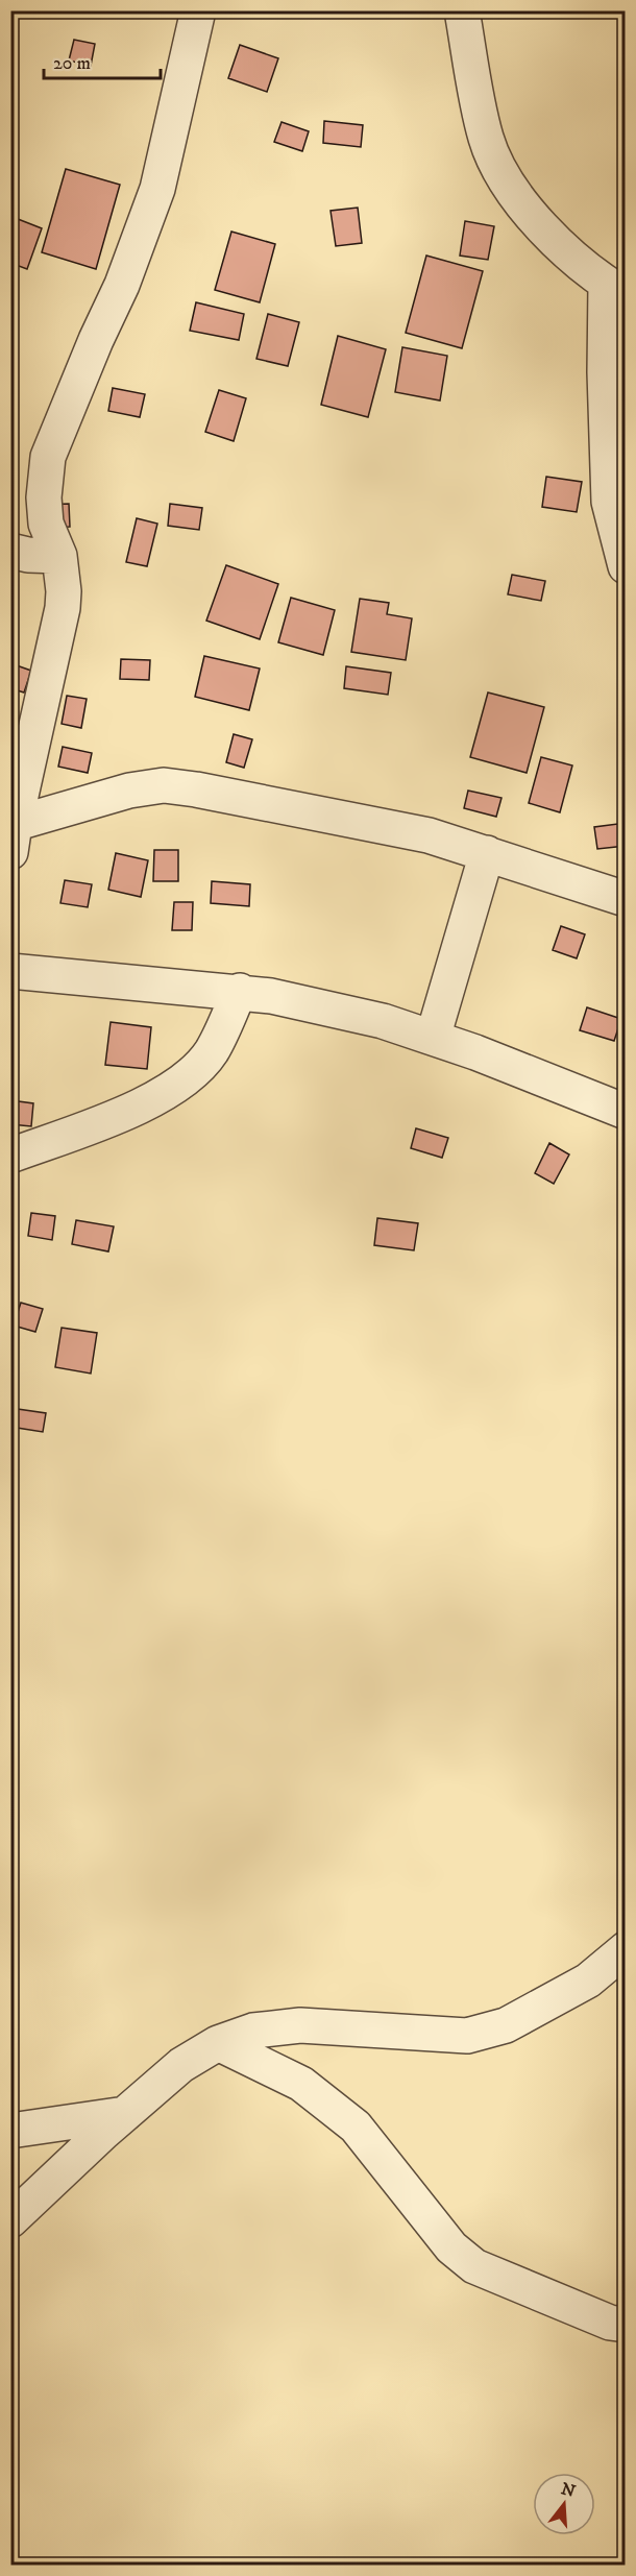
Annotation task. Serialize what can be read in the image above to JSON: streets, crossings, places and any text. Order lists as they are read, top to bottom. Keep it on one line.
{"scale_bar":"20 m","north":"top"}
